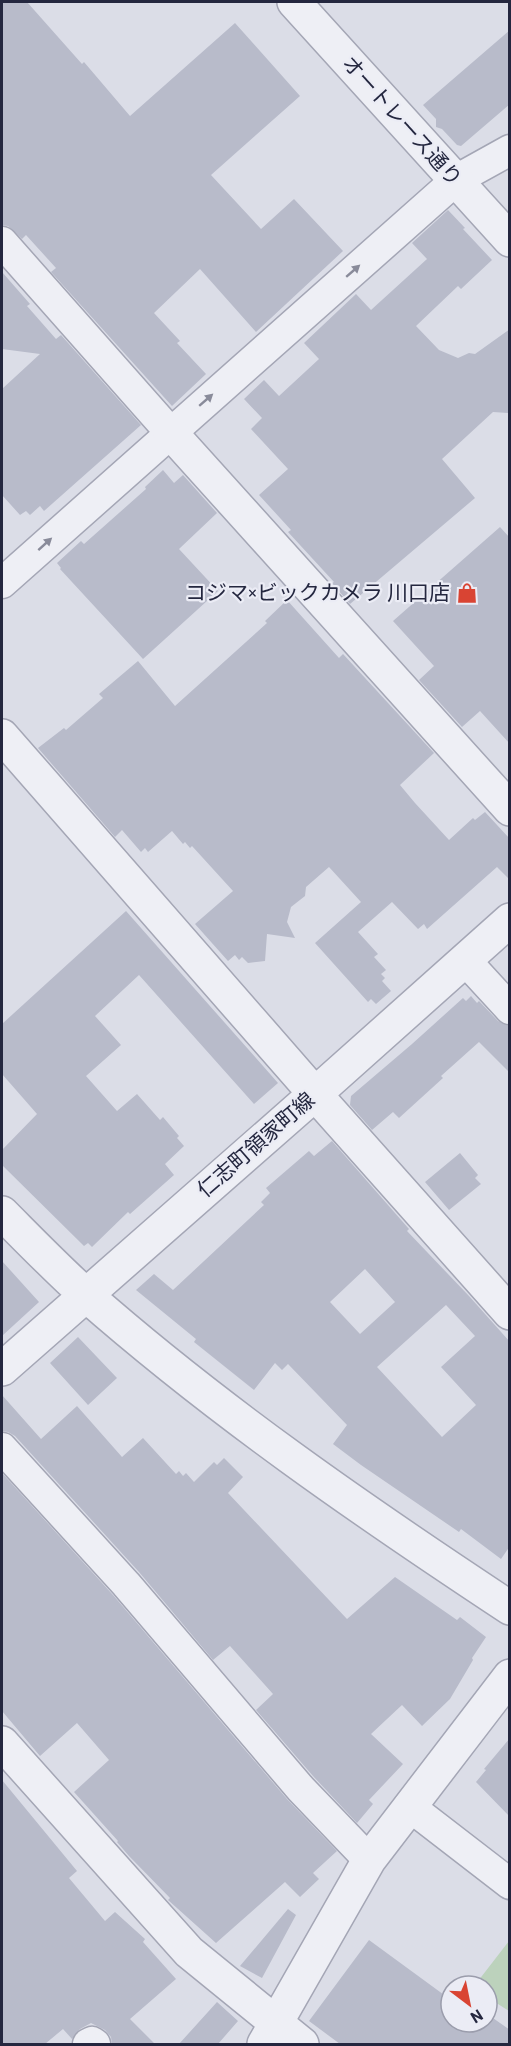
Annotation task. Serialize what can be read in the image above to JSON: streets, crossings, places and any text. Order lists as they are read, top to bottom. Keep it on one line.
{"streets":{"street":["オートレース通り","仁志町領家町線"]},"places":{"shop":["コジマ×ビックカメラ 川口店"]},"north":"bottom right"}
